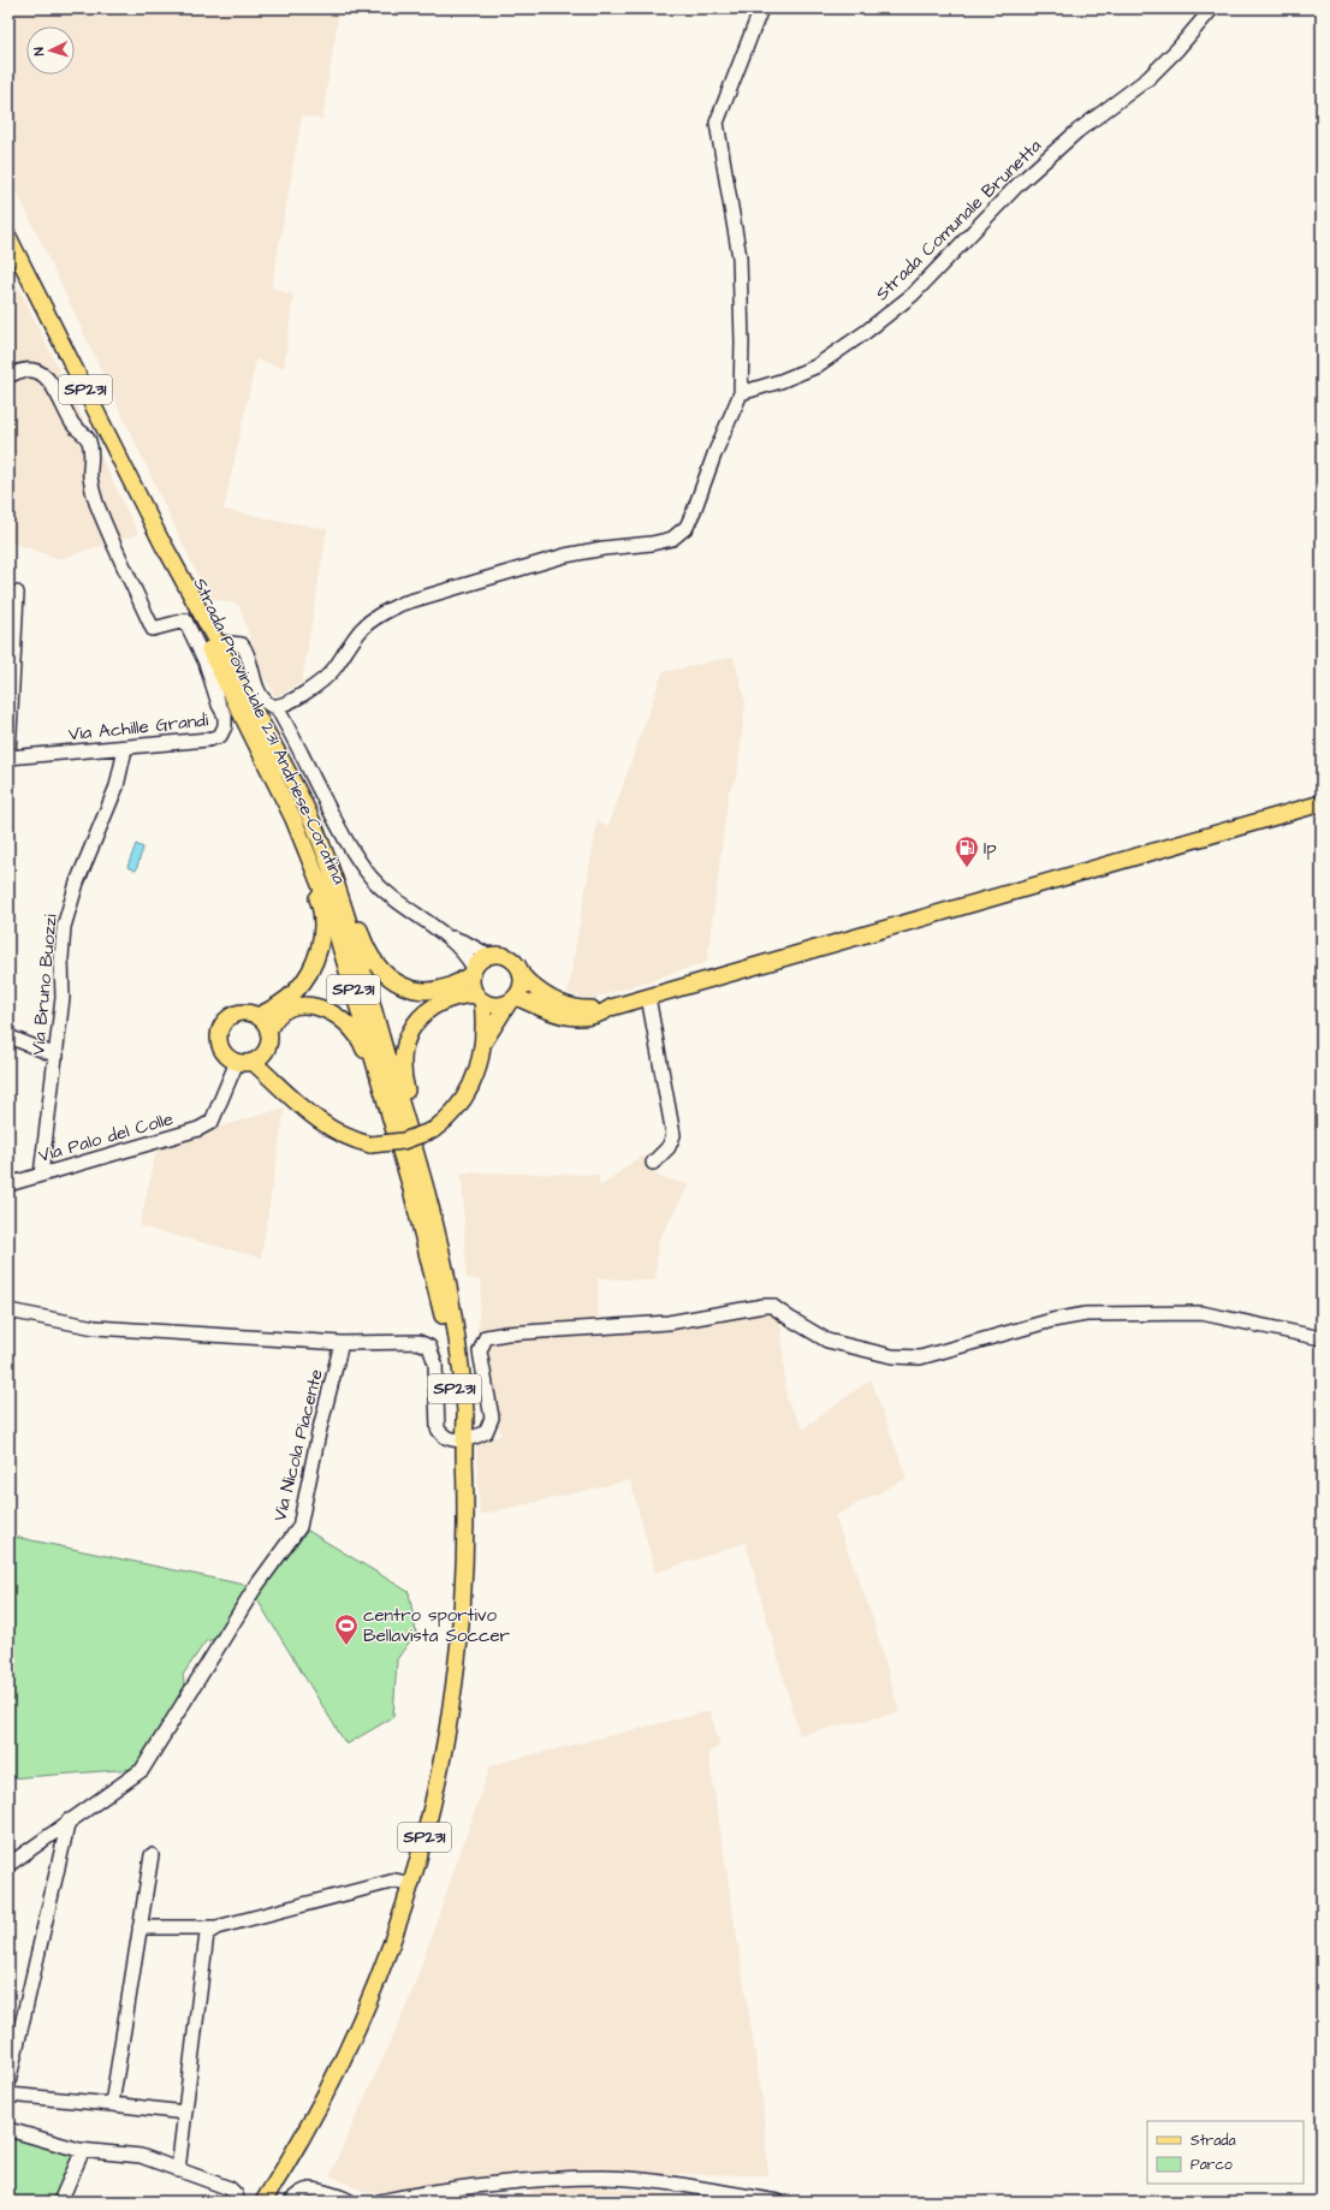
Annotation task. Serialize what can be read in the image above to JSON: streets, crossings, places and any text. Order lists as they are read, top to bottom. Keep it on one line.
{"streets":{"main road":["SP231","Strada Provinciale 231 Andriese-Coratina"],"street":["Strada Comunale Brunetta","Via Achille Grandi","Via Bruno Buozzi","Via Palo del Colle","Via Nicola Piacente"]},"crossings":[["Via Achille Grandi","Via Bruno Buozzi"],["Via Bruno Buozzi","Via Palo del Colle"]],"places":{"fuel station":["Ip"],"sports":["centro sportivo Bellavista Soccer"]},"legend":["Strada","Parco"],"north":"left"}
